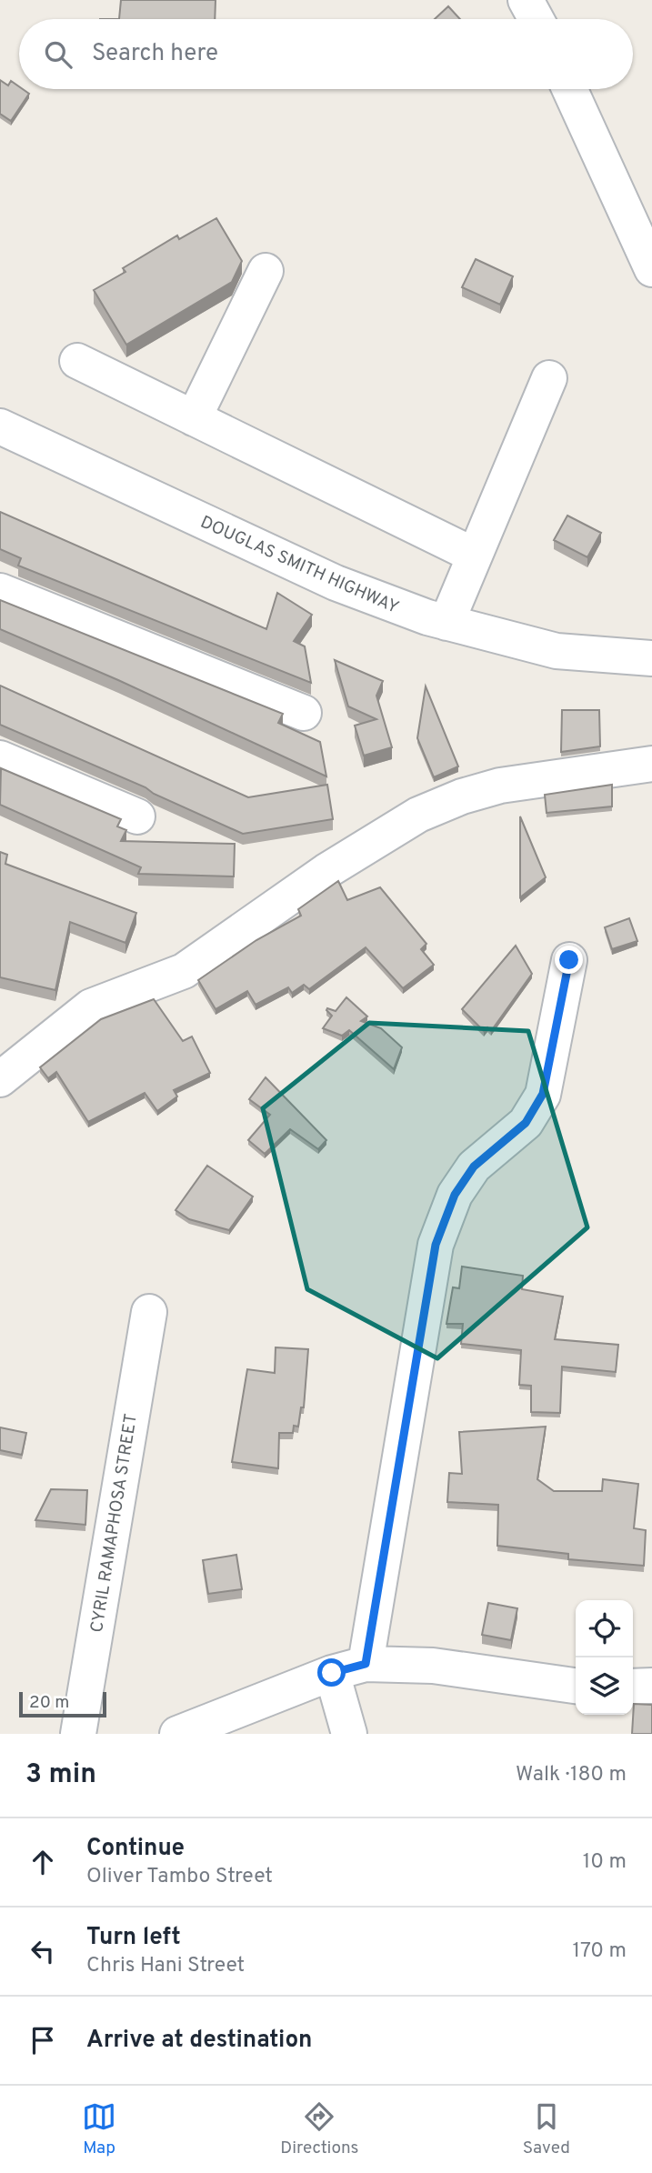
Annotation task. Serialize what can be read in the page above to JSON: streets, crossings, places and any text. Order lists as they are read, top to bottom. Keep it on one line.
{"streets":{"street":["DOUGLAS SMITH HIGHWAY","CYRIL RAMAPHOSA STREET"]},"scale_bar":"20 m","page":{"search":"Search here","scale":"20 m","heading":["3 min","Walk · 180 m"],"list":[["Continue","Oliver Tambo Street","10 m"],["Turn left","Chris Hani Street","170 m"],"Arrive at destination"],"nav":["Map","Directions","Saved"]}}
